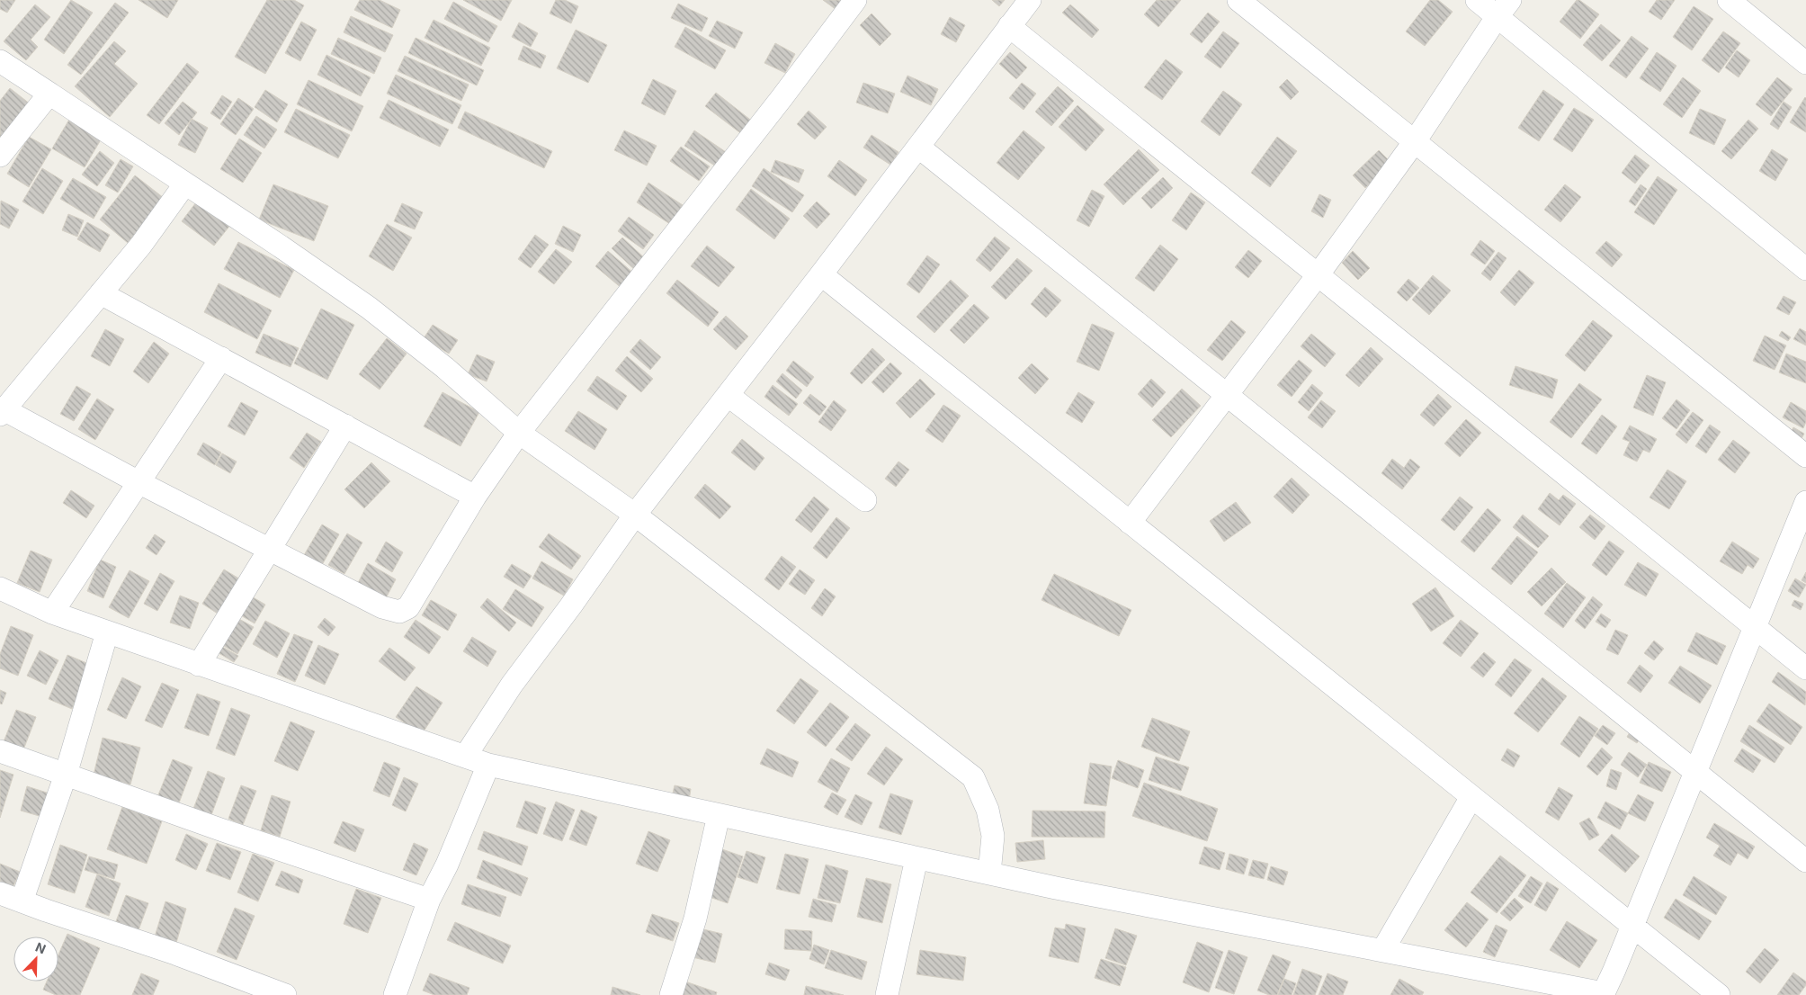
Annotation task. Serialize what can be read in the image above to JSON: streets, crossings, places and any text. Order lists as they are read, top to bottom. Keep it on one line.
{"north":"top right"}
